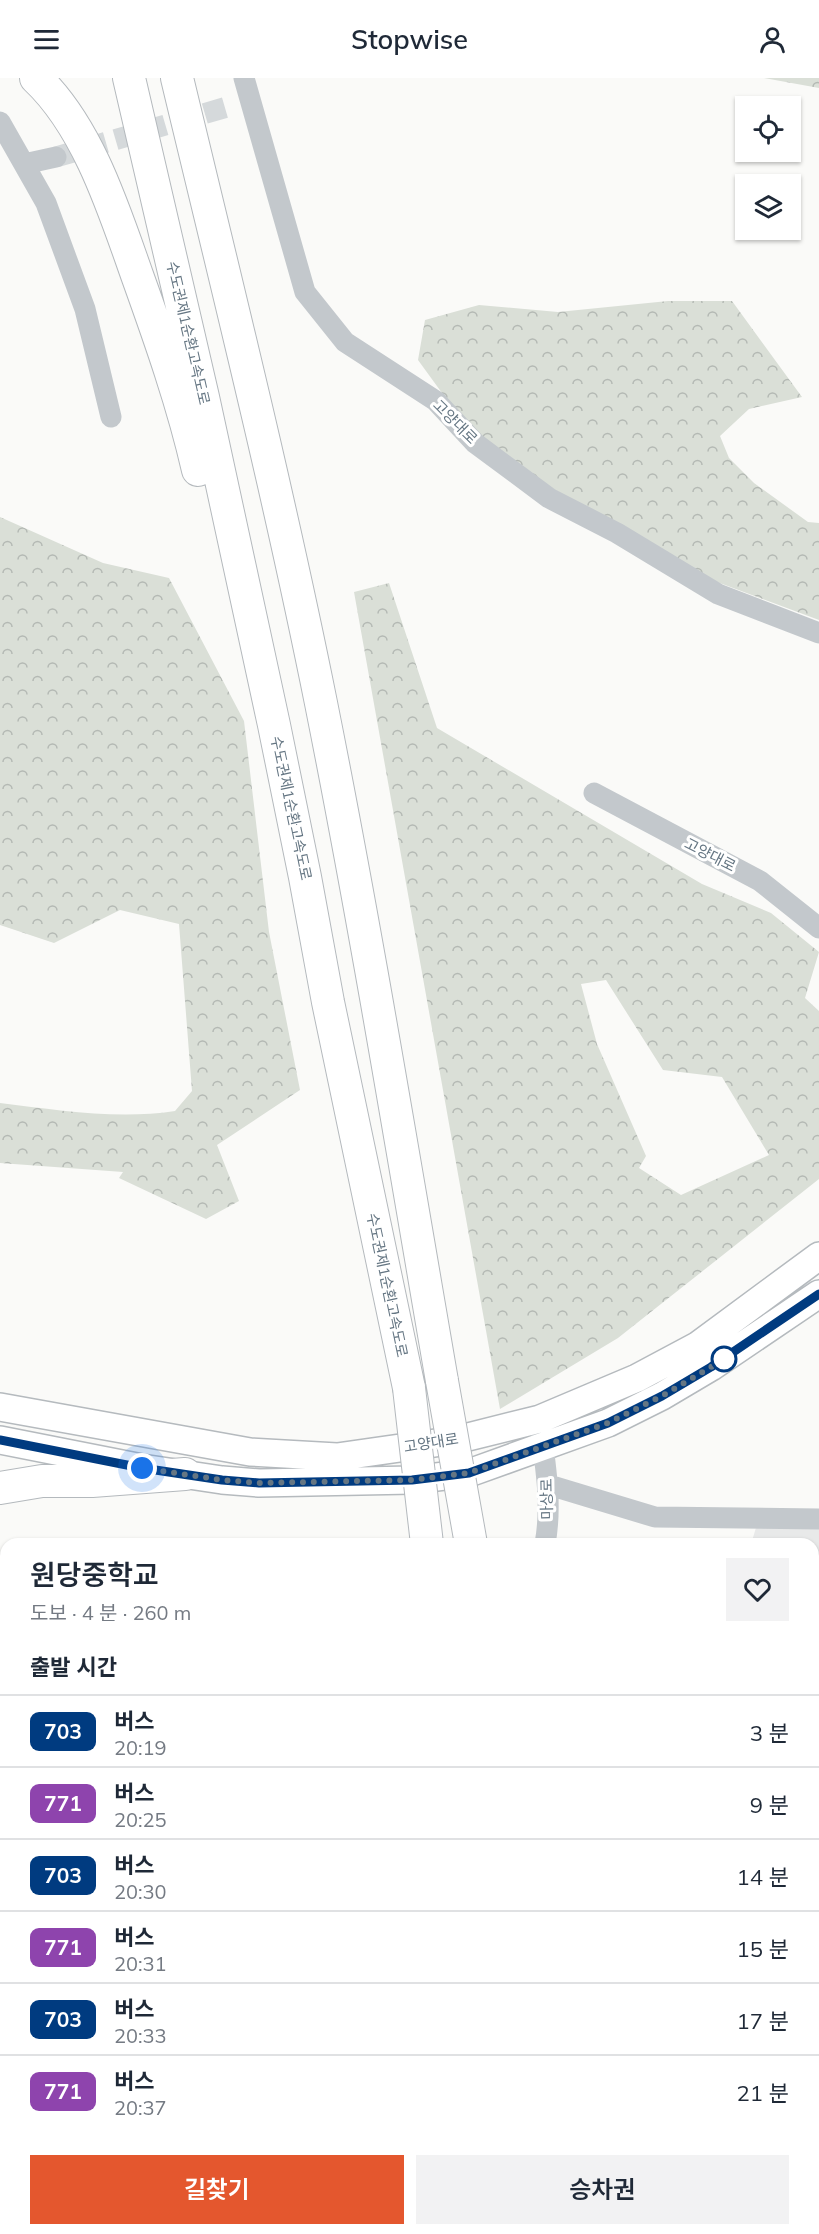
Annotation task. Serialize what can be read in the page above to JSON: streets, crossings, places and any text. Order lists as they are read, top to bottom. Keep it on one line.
{"streets":{"highway":["수도권제1순환고속도로"],"main road":["고양대로"],"street":["마상로"]},"crossings":[["고양대로","마상로"]],"lines":["bus line 703"],"page":{"header":"Stopwise","heading":[["원당중학교","도보 · 4 분 · 260 m"],"출발 시간"],"list":[{"mark":"703","name":"버스","note":"20:19","value":"3 분"},{"mark":"771","name":"버스","note":"20:25","value":"9 분"},{"mark":"703","name":"버스","note":"20:30","value":"14 분"},{"mark":"771","name":"버스","note":"20:31","value":"15 분"},{"mark":"703","name":"버스","note":"20:33","value":"17 분"},{"mark":"771","name":"버스","note":"20:37","value":"21 분"}],"buttons":["길찾기","승차권"]}}
